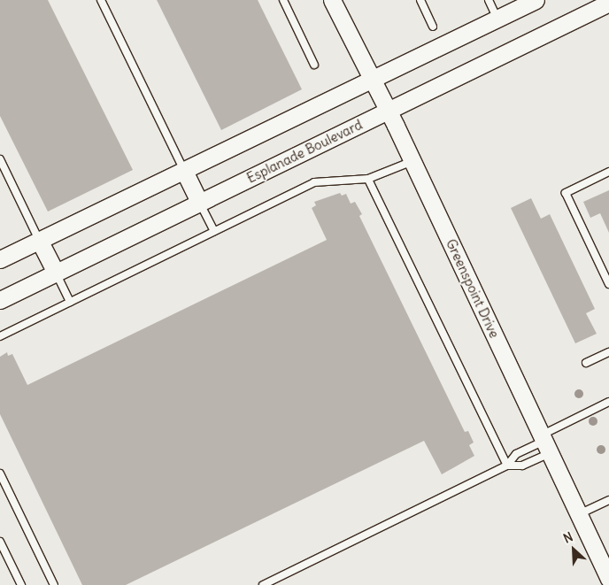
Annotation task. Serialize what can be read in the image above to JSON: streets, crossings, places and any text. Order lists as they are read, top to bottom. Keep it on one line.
{"streets":{"street":["Esplanade Boulevard","Greenspoint Drive"]},"crossings":[["Esplanade Boulevard","Greenspoint Drive"]],"north":"top left"}
